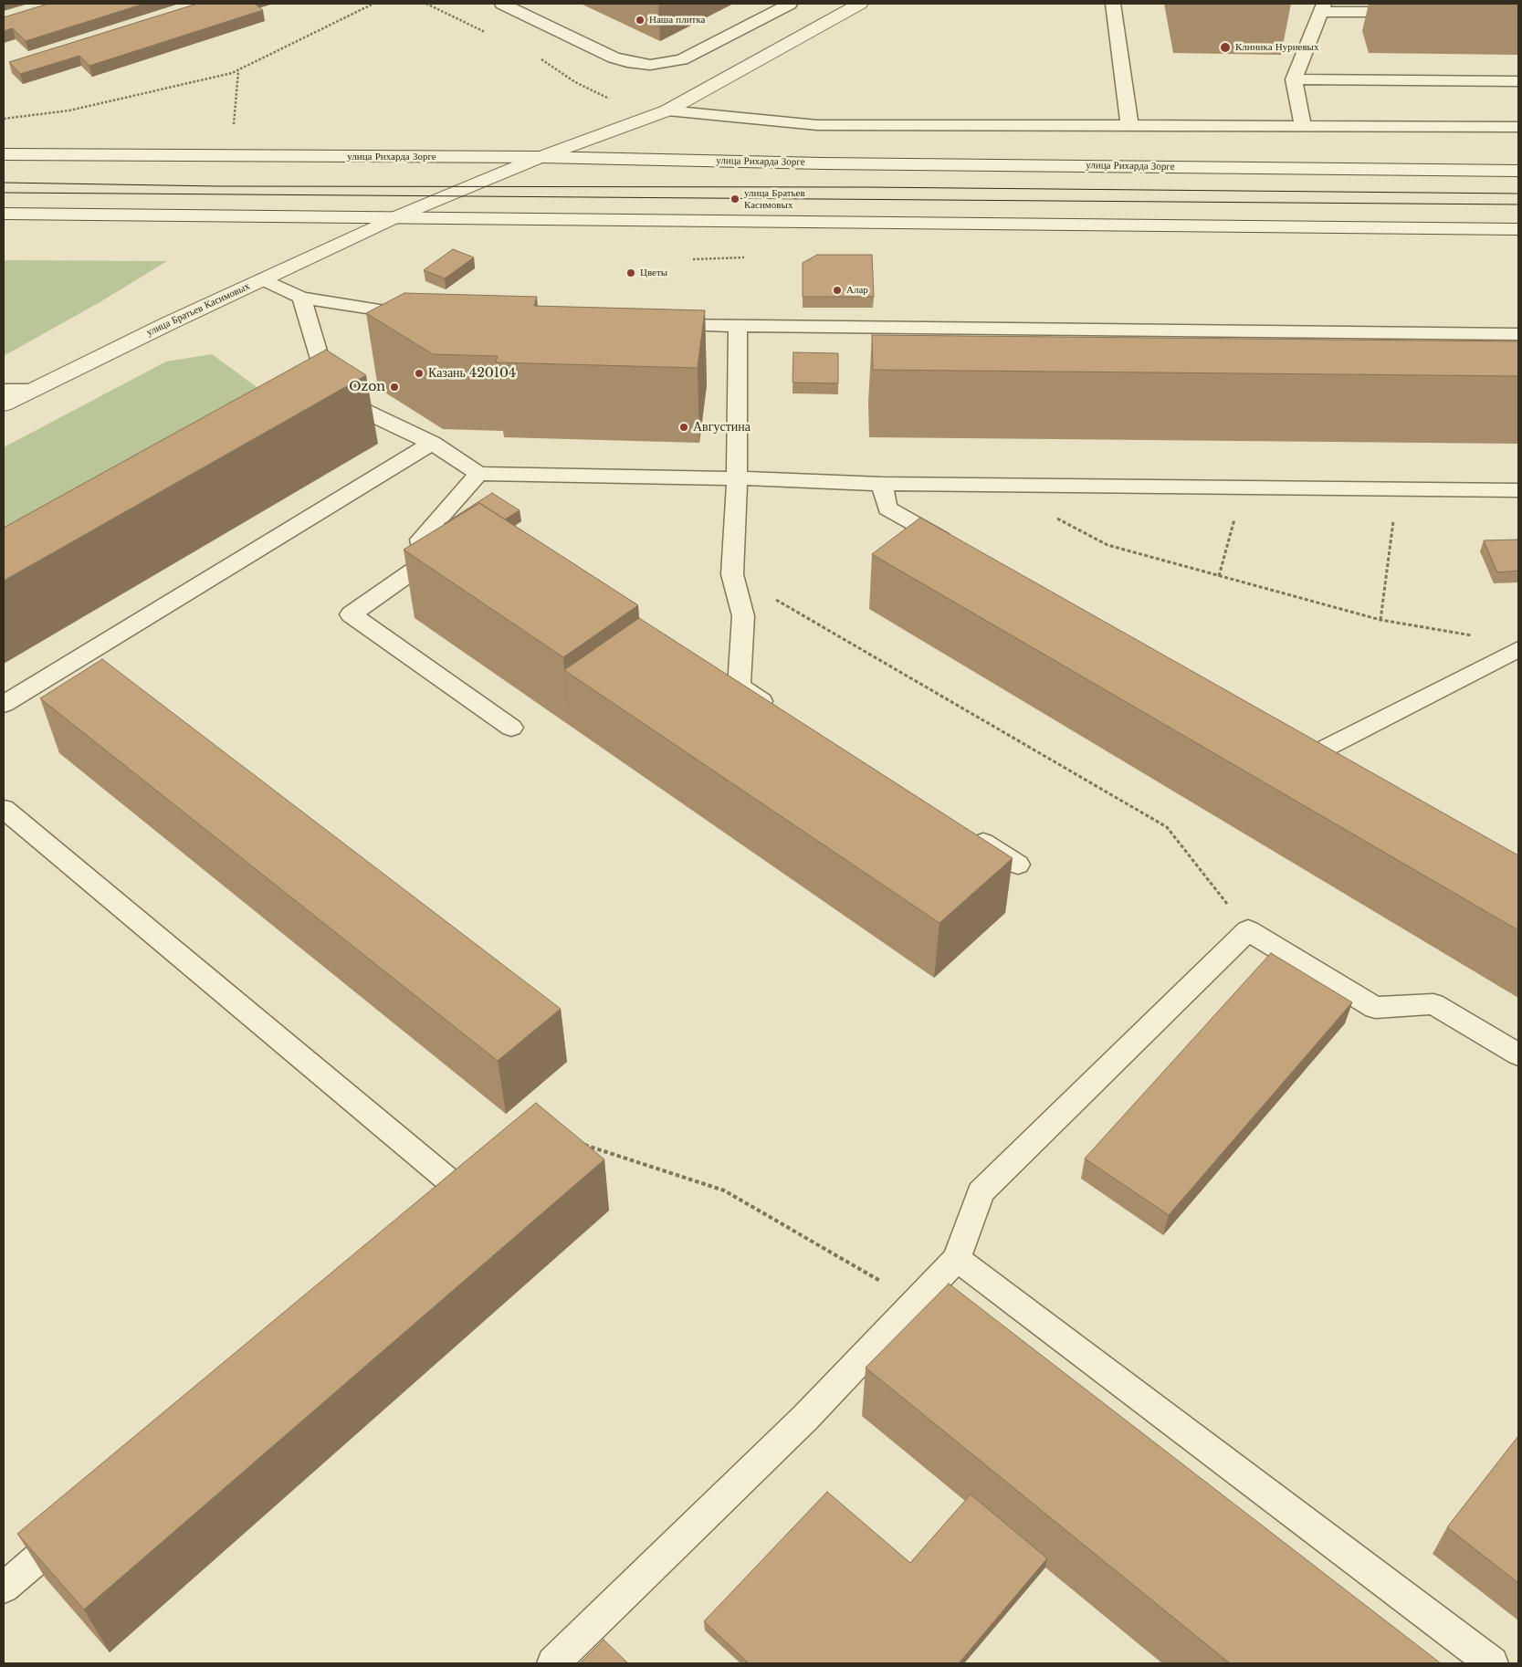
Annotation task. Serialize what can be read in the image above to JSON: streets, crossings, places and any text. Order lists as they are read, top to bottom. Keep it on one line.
{"streets":{"main road":["улица Рихарда Зорге","улица Братьев Касимовых"]},"crossings":[["улица Рихарда Зорге","улица Братьев Касимовых"]],"places":["Наша плитка","Клиника Нуриевых","улица Братьев Касимовых","Цветы","Алар","Казань 420104","Ozon","Августина"]}
